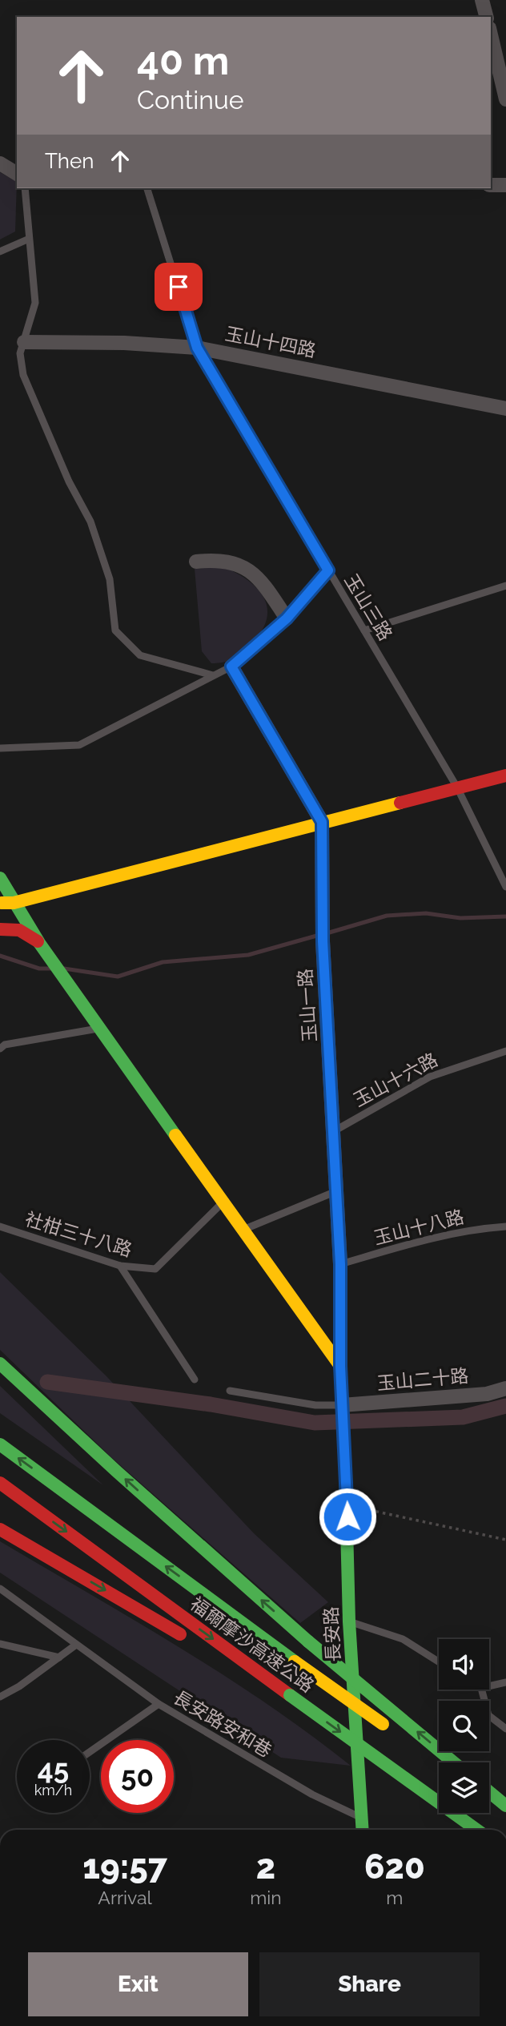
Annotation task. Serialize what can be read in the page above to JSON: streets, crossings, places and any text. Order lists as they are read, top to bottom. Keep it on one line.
{"streets":{"main road":["長安路","福爾摩沙高速公路"],"street":["玉山十四路","玉山一路","玉山二十路"],"lane":["玉山三路","玉山十六路","玉山十八路","社柑三十八路","長安路安和巷"]},"crossings":[["玉山十四路","玉山三路"],["玉山一路","玉山十六路"],["玉山一路","玉山十八路"],["玉山一路","長安路"],["玉山二十路","長安路"],["長安路","長安路安和巷"]],"page":{"turn":["40 m","Continue"],"then":"Then","speed":"45 km/h","limit":"50","eta":["19:57","Arrival","2","min","620","m"],"buttons":["Exit","Share"]}}
